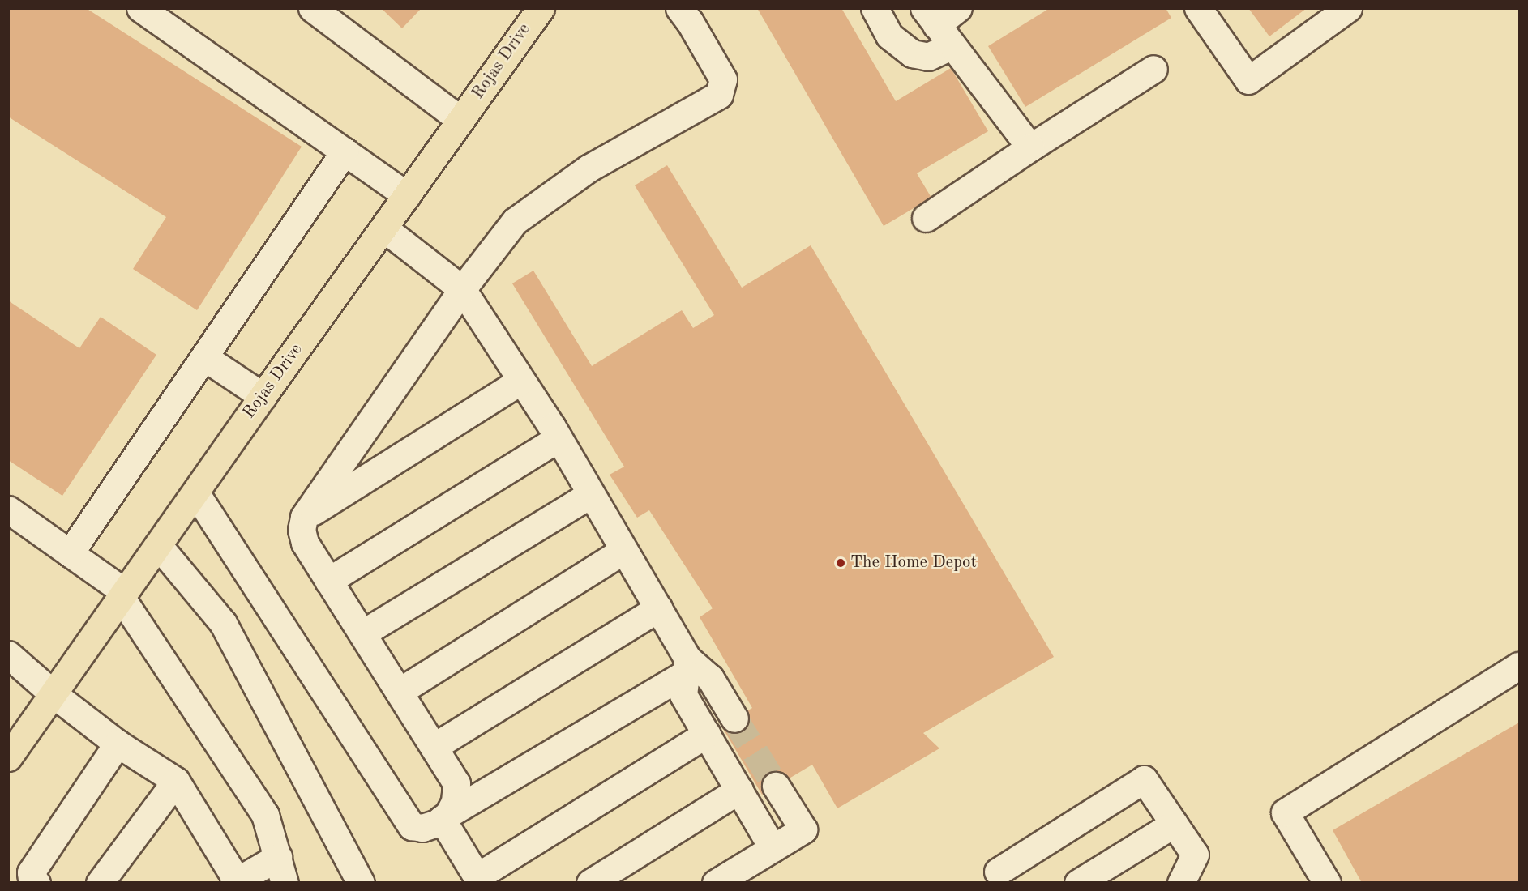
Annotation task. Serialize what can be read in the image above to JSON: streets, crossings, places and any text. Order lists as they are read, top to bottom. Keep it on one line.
{"streets":{"main road":["Rojas Drive"]},"places":["The Home Depot"]}
